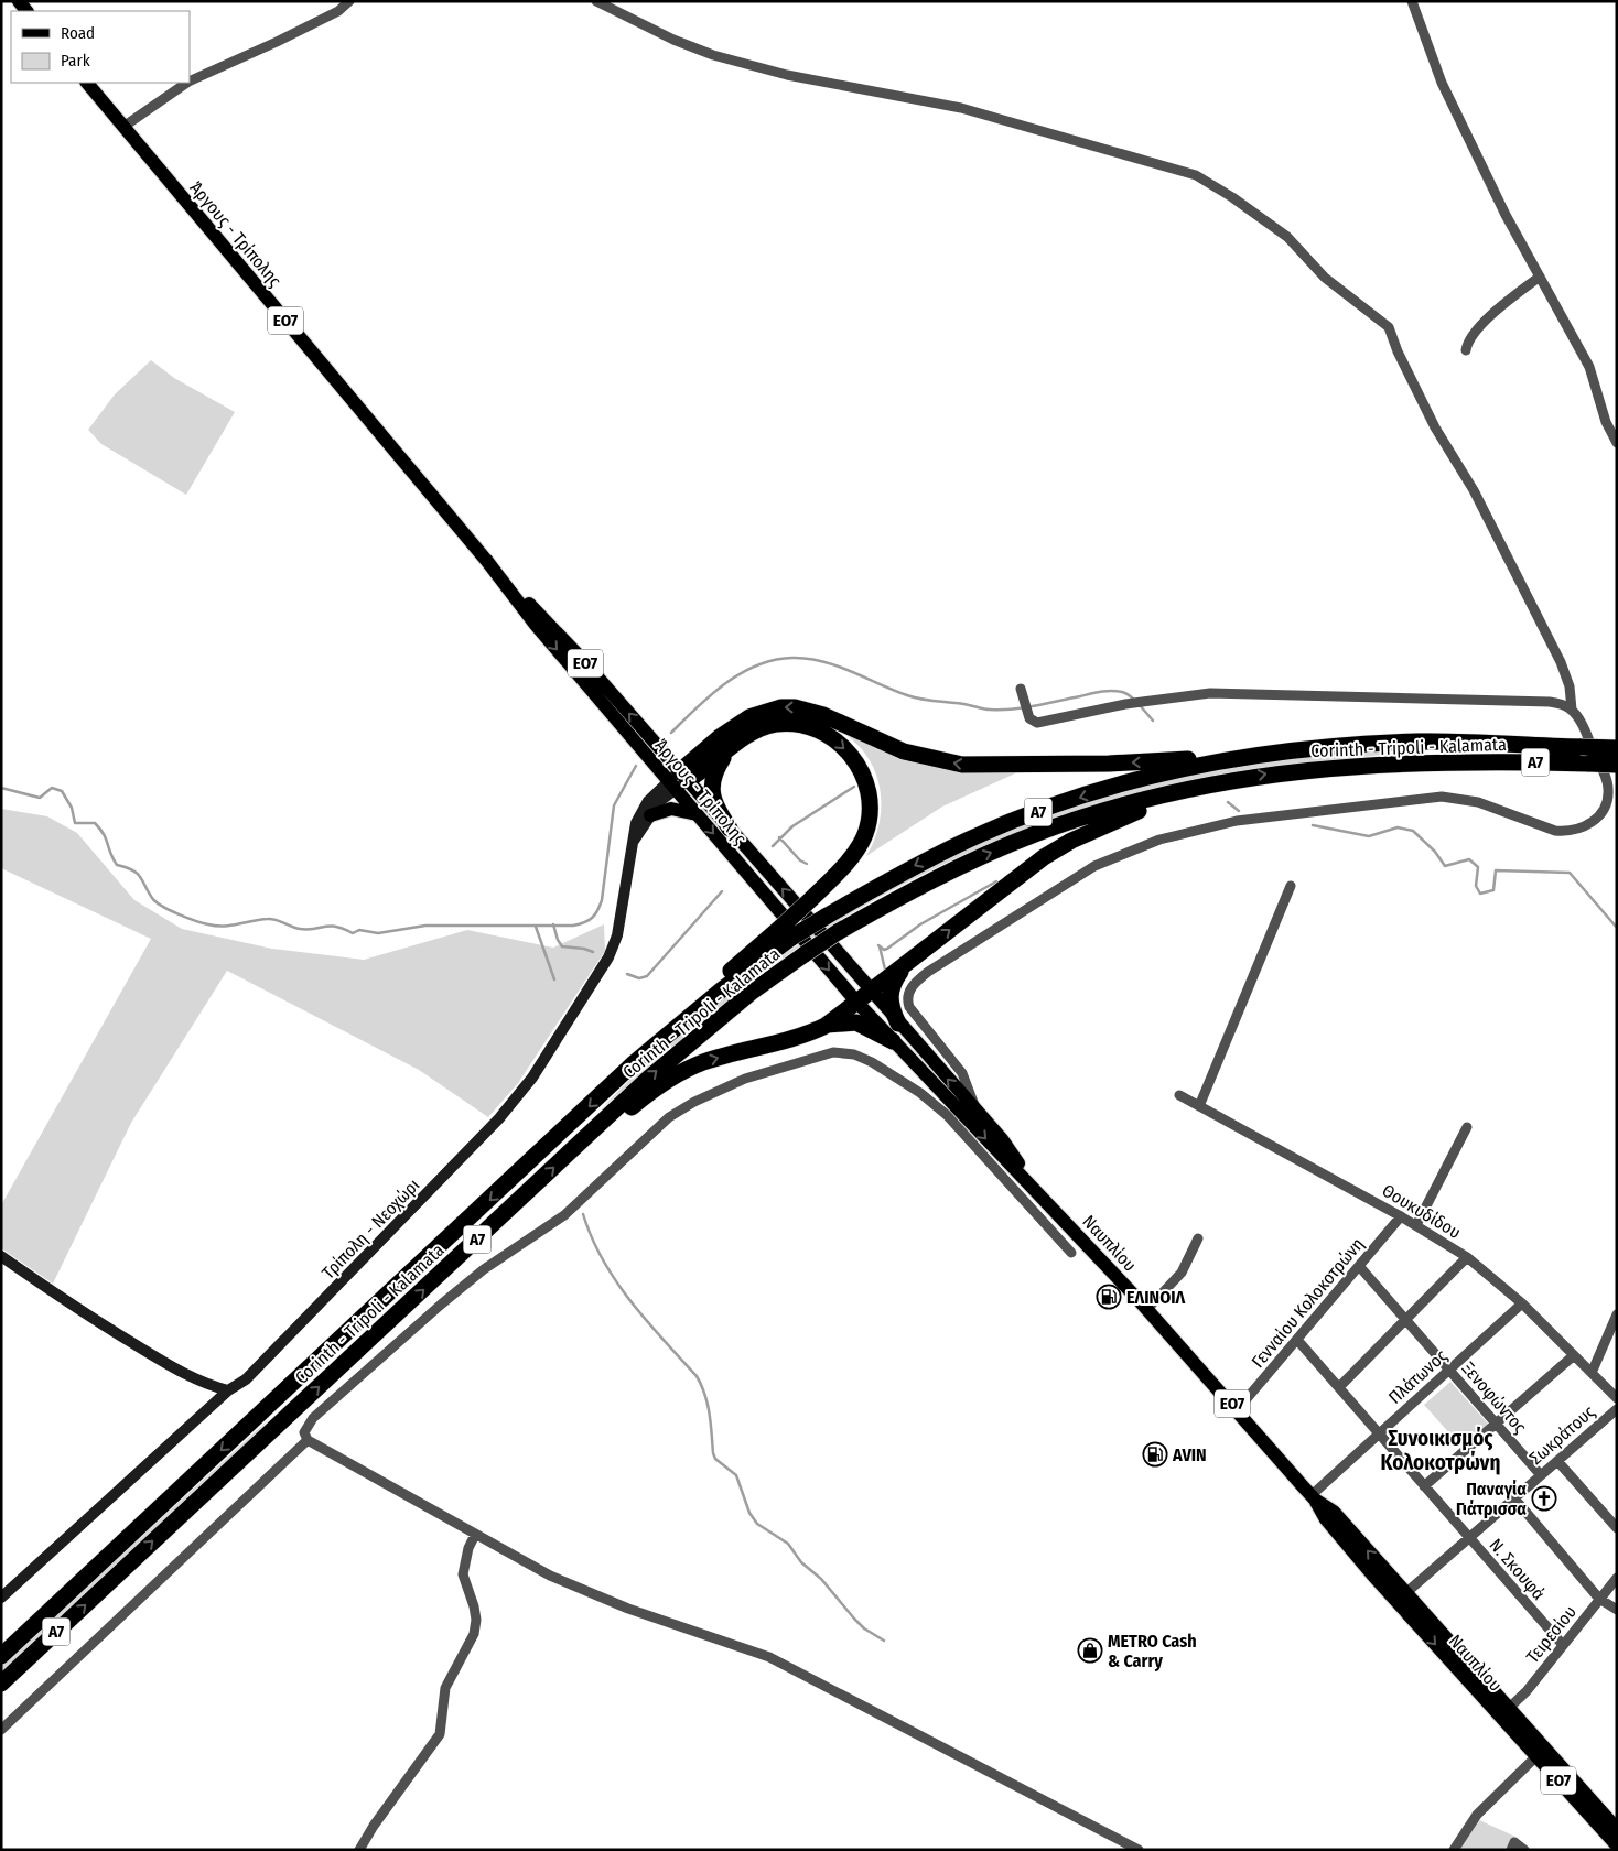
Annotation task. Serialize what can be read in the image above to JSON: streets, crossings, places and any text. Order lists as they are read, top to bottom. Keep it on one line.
{"streets":{"highway":["Corinth - Tripoli - Kalamata","Α7"],"main road":["Άργους - Τρίπολης","ΕΟ7","Τρίπολη - Νεοχώρι","Ναυπλίου"],"street":["Θουκυδίδου","Γενναίου Κολοκοτρώνη","Πλάτωνος","Ξενοφώντος","Σωκράτους","Ν. Σκουφά","Τειρεσίου"]},"crossings":[["Άργους - Τρίπολης","Τρίπολη - Νεοχώρι"],["Άργους - Τρίπολης","Ναυπλίου"],["Θουκυδίδου","Γενναίου Κολοκοτρώνη"],["Θουκυδίδου","Πλάτωνος"],["Ναυπλίου","Γενναίου Κολοκοτρώνη"],["Ναυπλίου","Πλάτωνος"],["Ναυπλίου","Σωκράτους"],["Ναυπλίου","Τειρεσίου"],["Γενναίου Κολοκοτρώνη","Ξενοφώντος"],["Γενναίου Κολοκοτρώνη","Ν. Σκουφά"],["Πλάτωνος","Ξενοφώντος"],["Πλάτωνος","Ν. Σκουφά"],["Ξενοφώντος","Σωκράτους"],["Σωκράτους","Ν. Σκουφά"],["Ν. Σκουφά","Τειρεσίου"]],"districts":["Συνοικισμός Κολοκοτρώνη"],"places":{"fuel station":["ΕΛΙΝΟΙΛ","AVIN"],"church":["Παναγία Γιάτρισσα"],"shop":["METRO Cash & Carry"]},"legend":["Road","Park"]}
